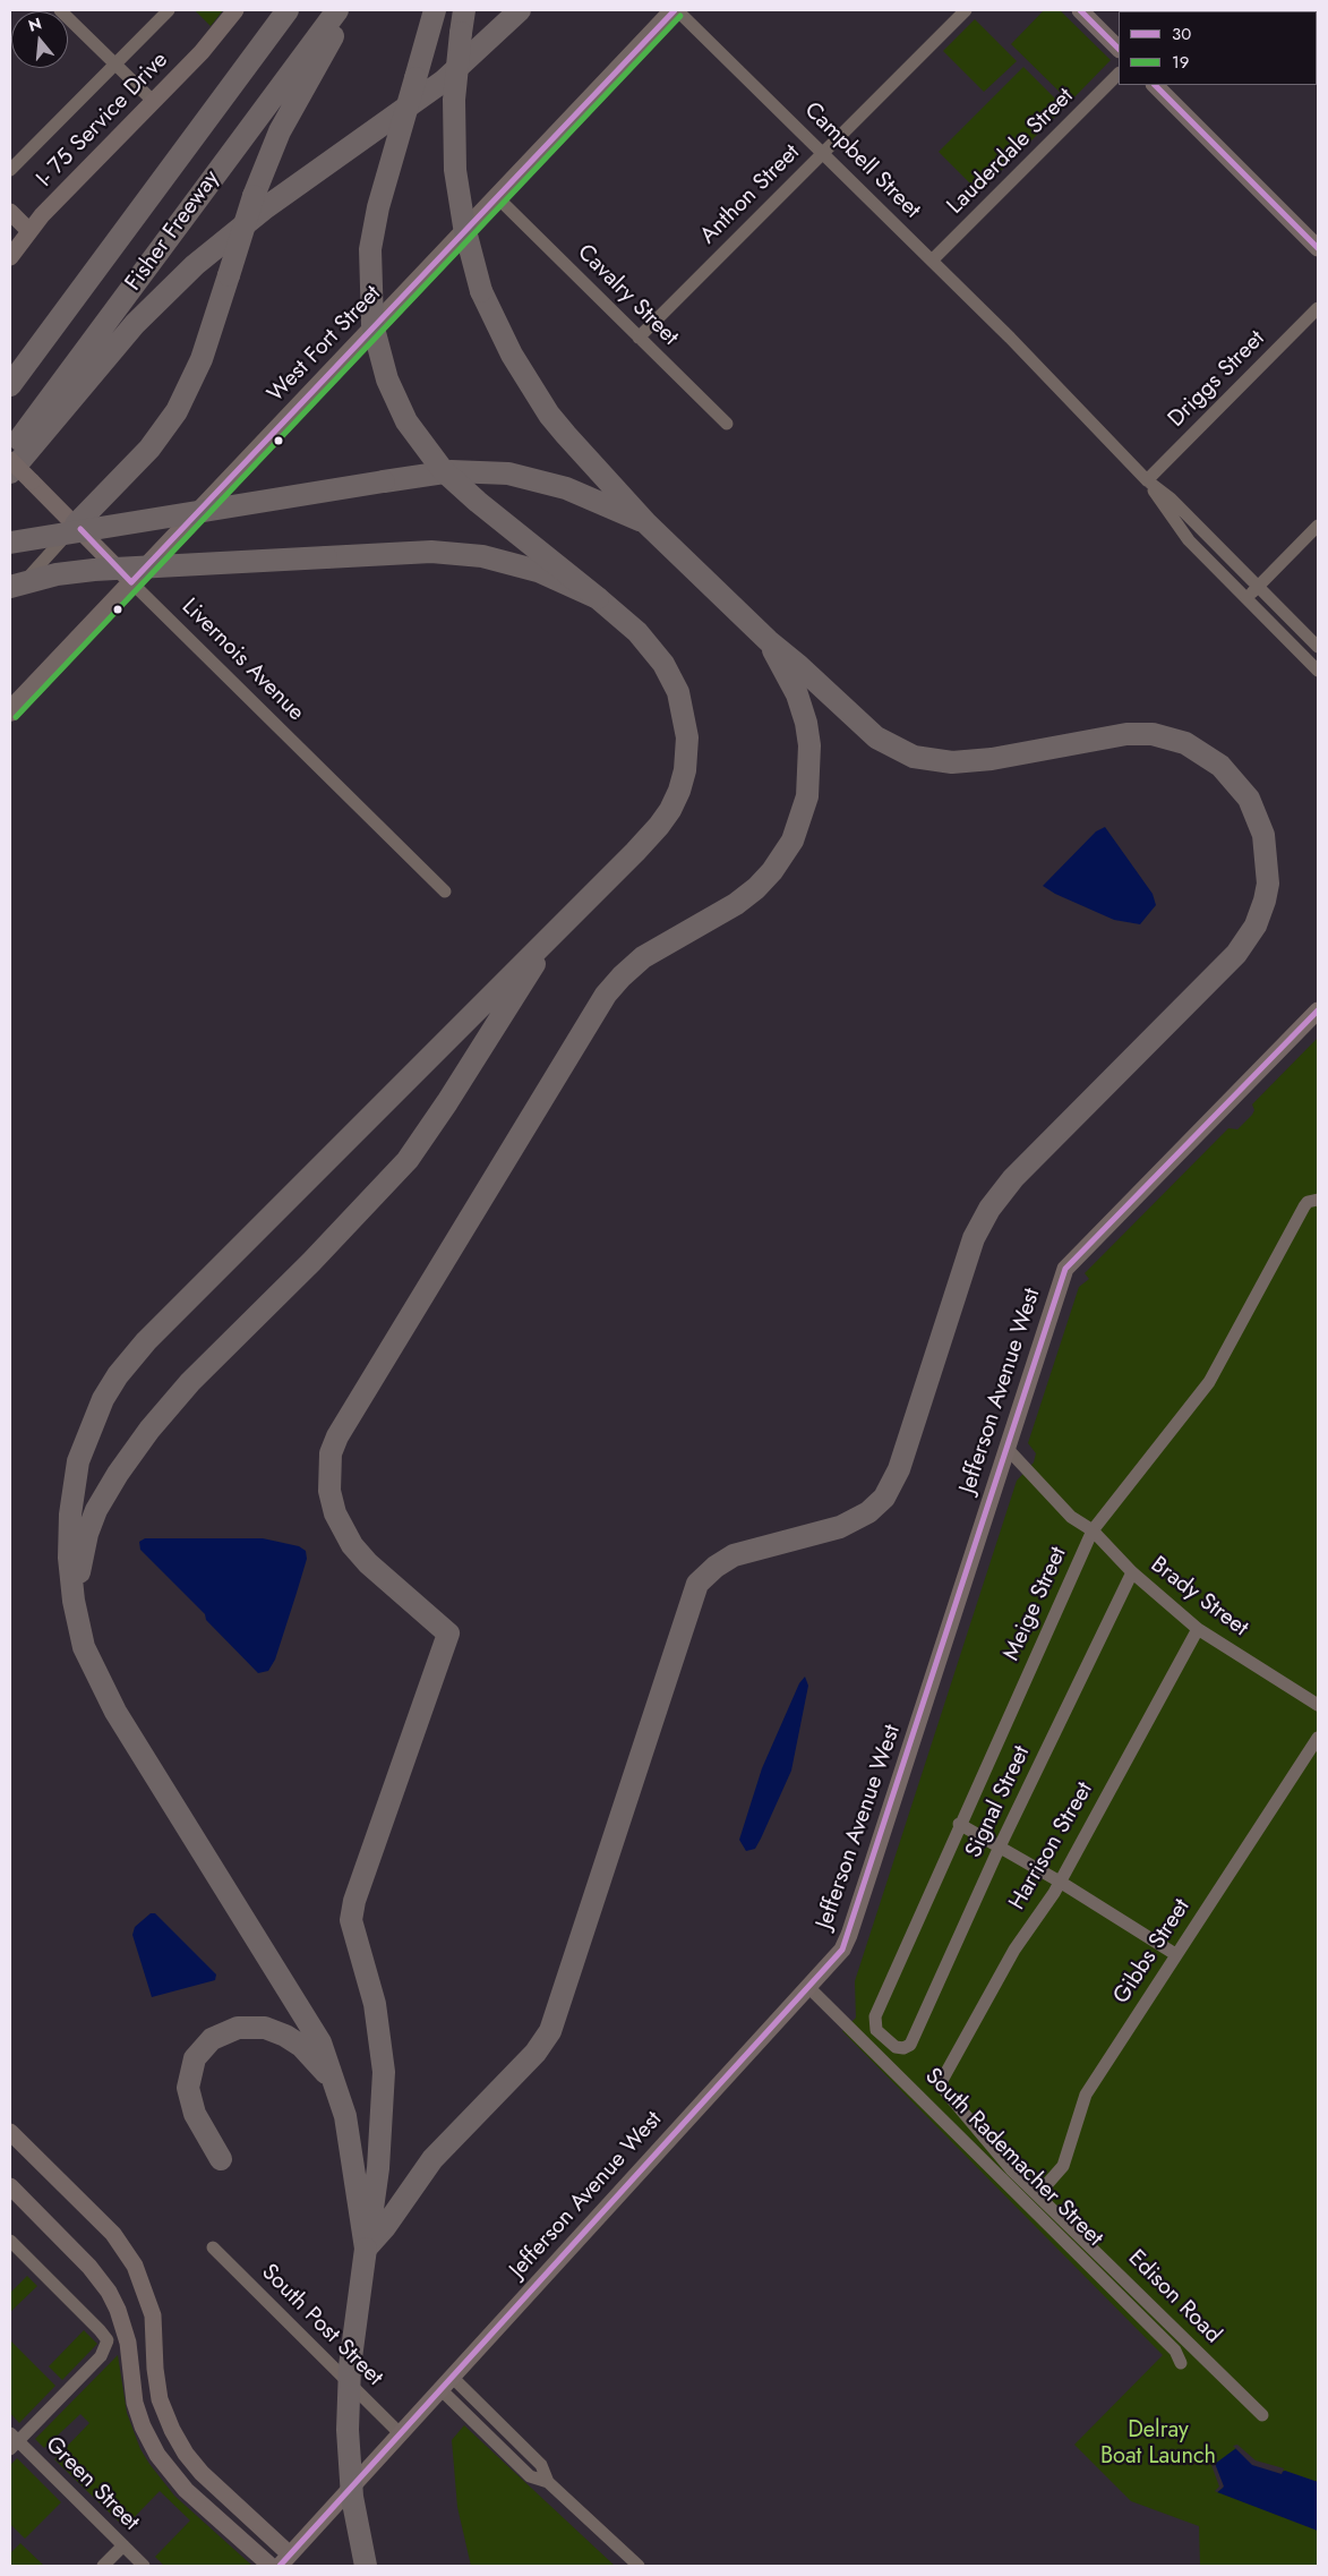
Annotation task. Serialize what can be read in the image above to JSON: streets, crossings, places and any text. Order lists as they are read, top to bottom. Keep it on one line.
{"streets":{"highway":["Fisher Freeway"],"main road":["I- 75 Service Drive","West Fort Street","Livernois Avenue","Jefferson Avenue West"],"street":["Lauderdale Street","Campbell Street","Anthon Street","Cavalry Street","Driggs Street","Brady Street","Meige Street","Signal Street","Harrison Street","Gibbs Street","South Rademacher Street","Edison Road","South Post Street","Green Street"]},"crossings":[["Lauderdale Street","Campbell Street"],["Campbell Street","Anthon Street"],["Campbell Street","West Fort Street"],["Campbell Street","Driggs Street"],["Anthon Street","Cavalry Street"],["Cavalry Street","West Fort Street"],["West Fort Street","Livernois Avenue"],["Jefferson Avenue West","Brady Street"],["Jefferson Avenue West","South Rademacher Street"],["Jefferson Avenue West","South Post Street"],["Brady Street","Meige Street"],["Brady Street","Signal Street"],["Brady Street","Harrison Street"],["Meige Street","Signal Street"],["Harrison Street","Edison Road"],["Gibbs Street","Edison Road"]],"parks":["Delray Boat Launch"],"lines":["transit line 30","transit line 19"],"legend":["30","19"],"north":"top"}
